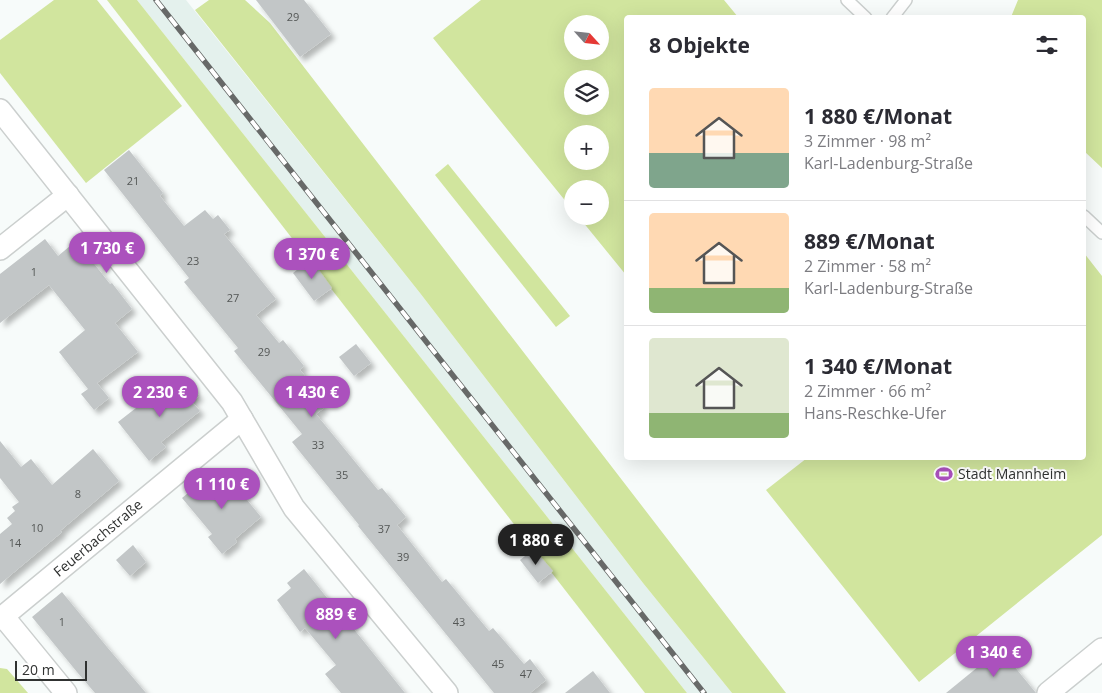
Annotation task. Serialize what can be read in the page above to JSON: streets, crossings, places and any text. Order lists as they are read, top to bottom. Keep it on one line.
{"streets":{"street":["Feuerbachstraße"]},"places":{"sports":["Stadt Mannheim"]},"house_numbers":["29","21","23","1","27","29","33","35","8","10","37","14","39","1","43","45","47"],"scale_bar":"20 m","north":"bottom right","page":{"map_buttons":["+","−"],"heading":"8 Objekte","list":[{"name":"1 880 €/Monat","note":"3 Zimmer · 98 m² · Karl-Ladenburg-Straße"},{"name":"889 €/Monat","note":"2 Zimmer · 58 m² · Karl-Ladenburg-Straße"},{"name":"1 340 €/Monat","note":"2 Zimmer · 66 m² · Hans-Reschke-Ufer"}],"price":["1 730 €","1 370 €","2 230 €","1 430 €","1 110 €","1 880 €","889 €","1 340 €"],"scale":"20 m"}}
